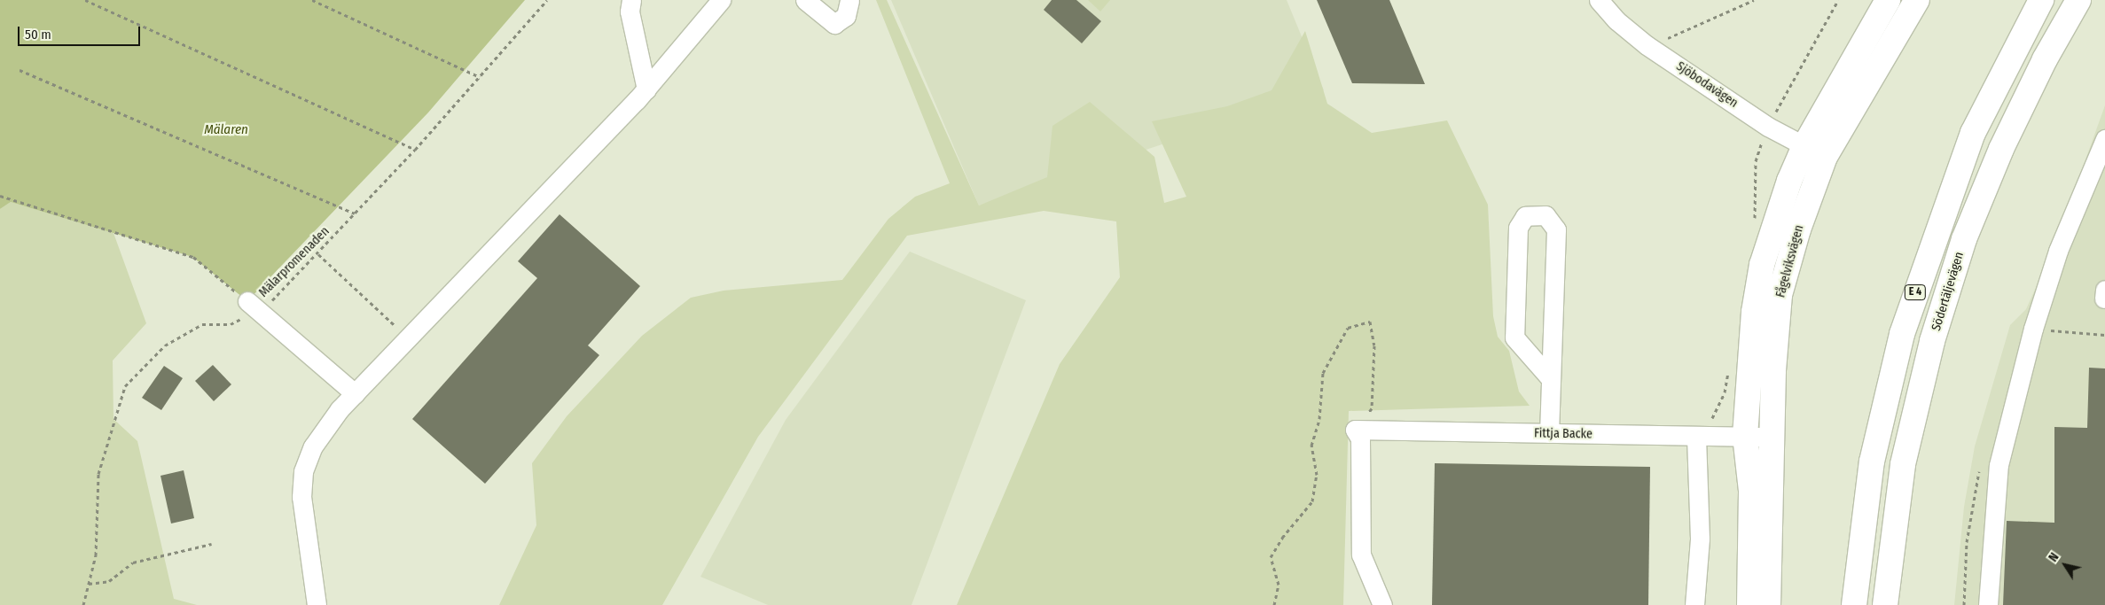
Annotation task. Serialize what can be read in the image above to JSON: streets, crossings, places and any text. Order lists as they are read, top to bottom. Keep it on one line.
{"streets":{"main road":["Fågelviksvägen","Södertäljevägen","E 4"],"street":["Sjöbodavägen","Fittja Backe"],"path":["Mälarpromenaden"]},"crossings":[["Sjöbodavägen","Fågelviksvägen"],["Fågelviksvägen","Fittja Backe"]],"water":["Mälaren"],"scale_bar":"50 m","north":"top left"}
